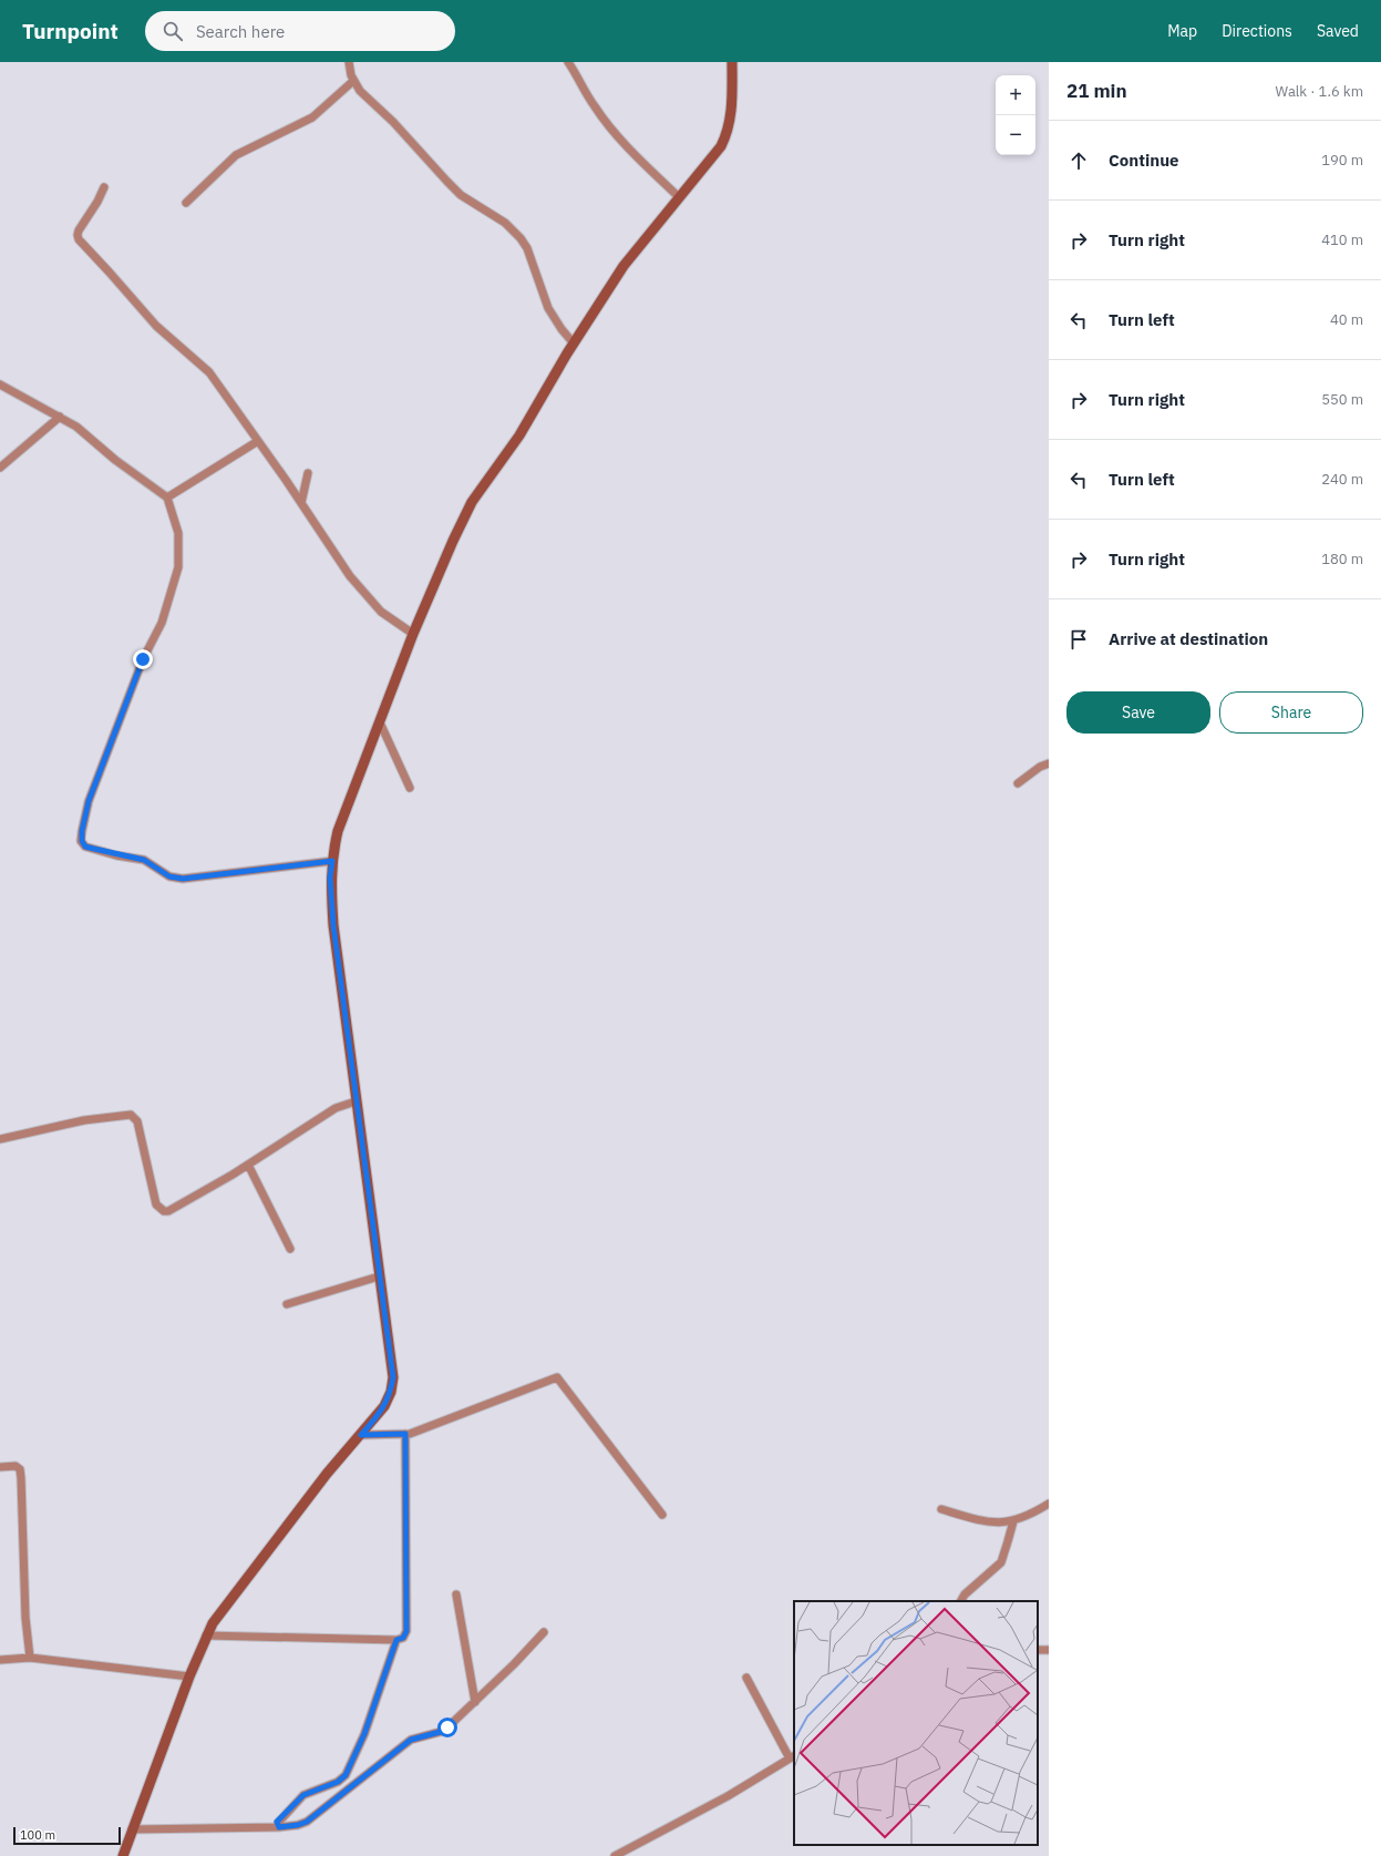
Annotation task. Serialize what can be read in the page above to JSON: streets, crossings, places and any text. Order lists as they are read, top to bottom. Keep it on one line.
{"scale_bar":"100 m","page":{"header":"Turnpoint","search":"Search here","nav":["Map","Directions","Saved"],"heading":["21 min","Walk · 1.6 km"],"map_buttons":["+","−"],"list":[["Continue","190 m"],["Turn right","410 m"],["Turn left","40 m"],["Turn right","550 m"],["Turn left","240 m"],["Turn right","180 m"],"Arrive at destination"],"buttons":["Save","Share"],"scale":"100 m"}}
